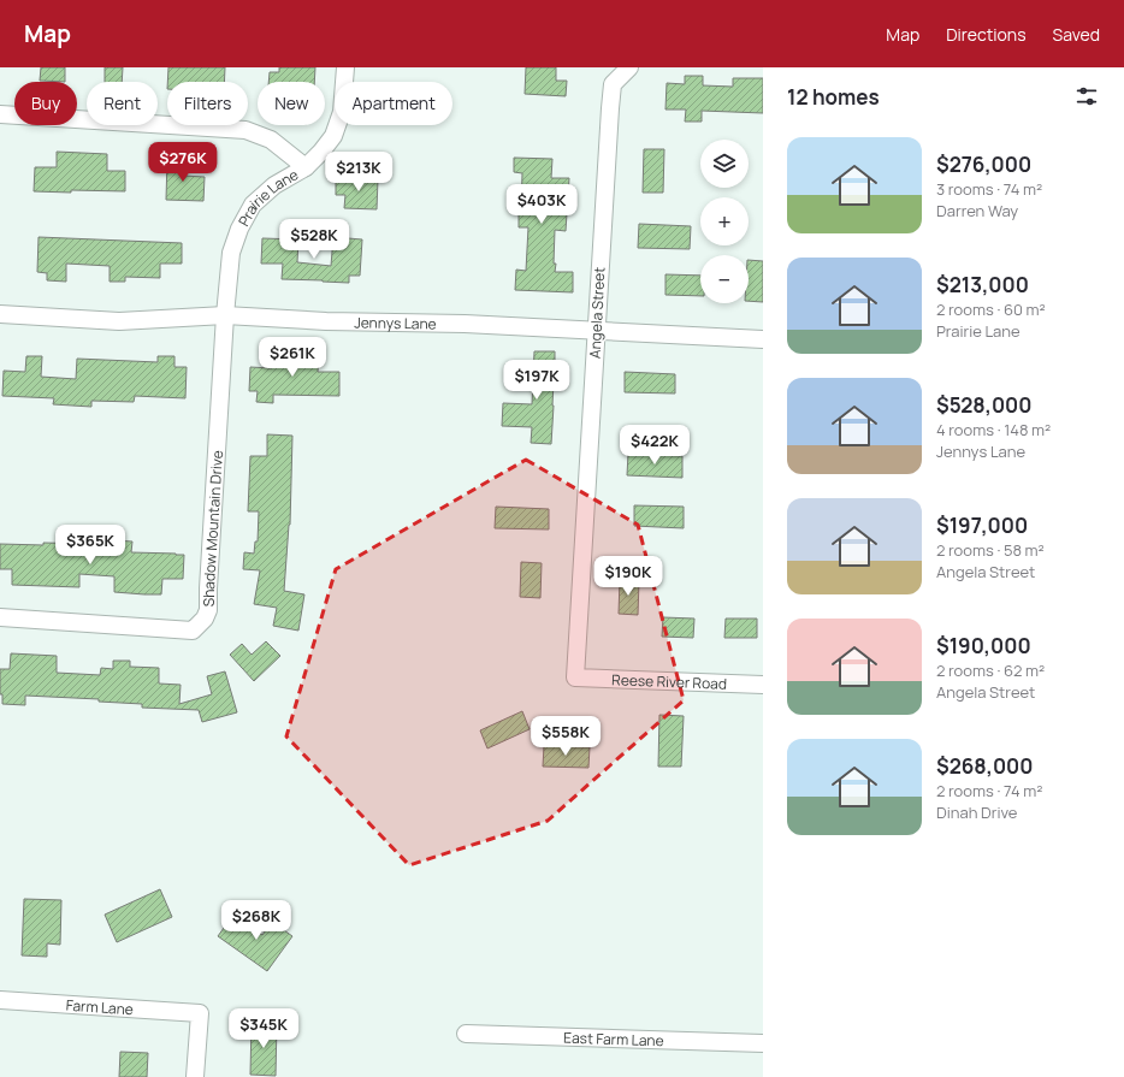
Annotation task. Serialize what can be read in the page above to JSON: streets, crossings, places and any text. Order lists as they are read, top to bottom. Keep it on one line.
{"streets":{"street":["Prairie Lane","Angela Street","Jennys Lane","Shadow Mountain Drive","Reese River Road","Farm Lane","East Farm Lane"]},"crossings":[["Prairie Lane","Jennys Lane"],["Prairie Lane","Shadow Mountain Drive"],["Angela Street","Jennys Lane"],["Angela Street","Reese River Road"],["Jennys Lane","Shadow Mountain Drive"]],"page":{"header":"Map","nav":["Map","Directions","Saved"],"heading":"12 homes","chip":["Buy","Rent","Filters","New","Apartment"],"list":[{"name":"$276,000","note":"3 rooms · 74 m² · Darren Way"},{"name":"$213,000","note":"2 rooms · 60 m² · Prairie Lane"},{"name":"$528,000","note":"4 rooms · 148 m² · Jennys Lane"},{"name":"$197,000","note":"2 rooms · 58 m² · Angela Street"},{"name":"$190,000","note":"2 rooms · 62 m² · Angela Street"},{"name":"$268,000","note":"2 rooms · 74 m² · Dinah Drive"}],"map_buttons":["+","−"],"price":["$276K","$213K","$403K","$528K","$261K","$197K","$422K","$365K","$190K","$558K","$268K","$345K"]}}
